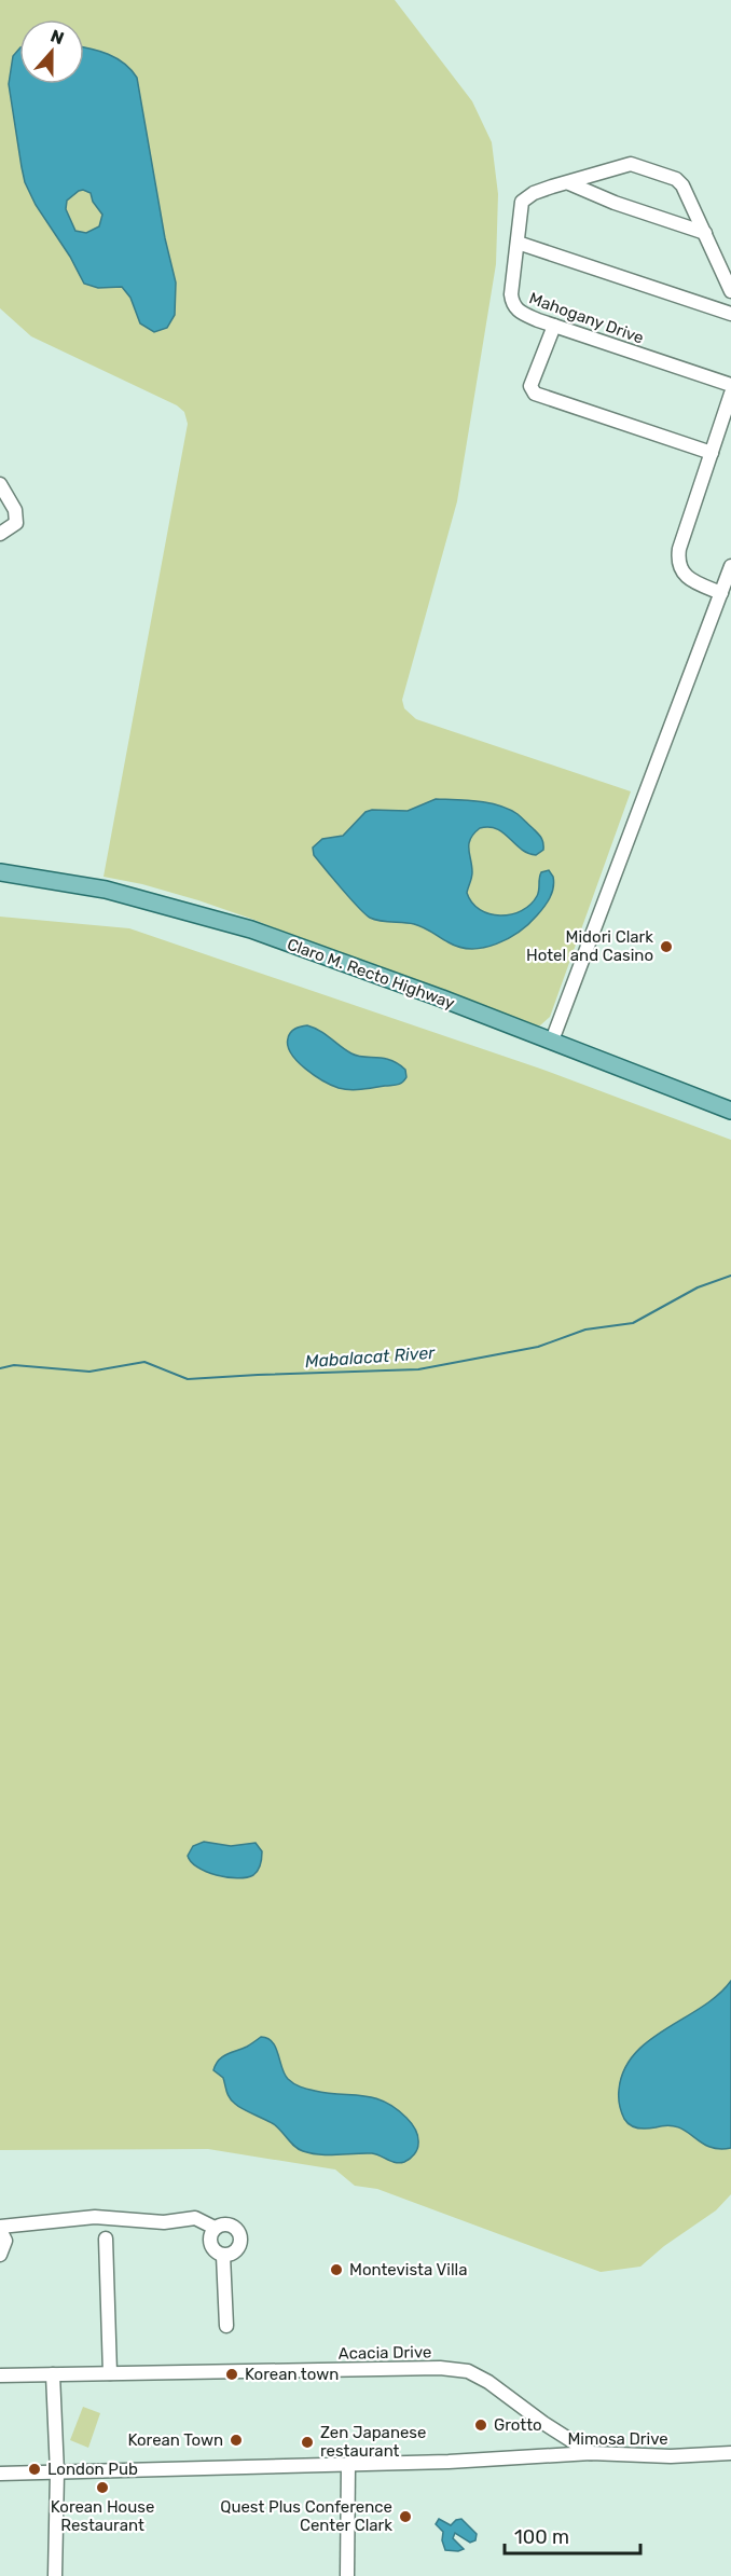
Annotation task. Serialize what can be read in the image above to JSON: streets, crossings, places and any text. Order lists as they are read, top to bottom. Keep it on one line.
{"streets":{"main road":["Claro M. Recto Highway"],"street":["Mahogany Drive","Acacia Drive","Mimosa Drive"]},"crossings":[["Acacia Drive","Mimosa Drive"]],"water":["Mabalacat River"],"places":["Midori Clark Hotel and Casino","Montevista Villa","Korean town","Grotto","Korean Town","Zen Japanese restaurant","London Pub","Korean House Restaurant","Quest Plus Conference Center Clark"],"scale_bar":"100 m","north":"top"}
